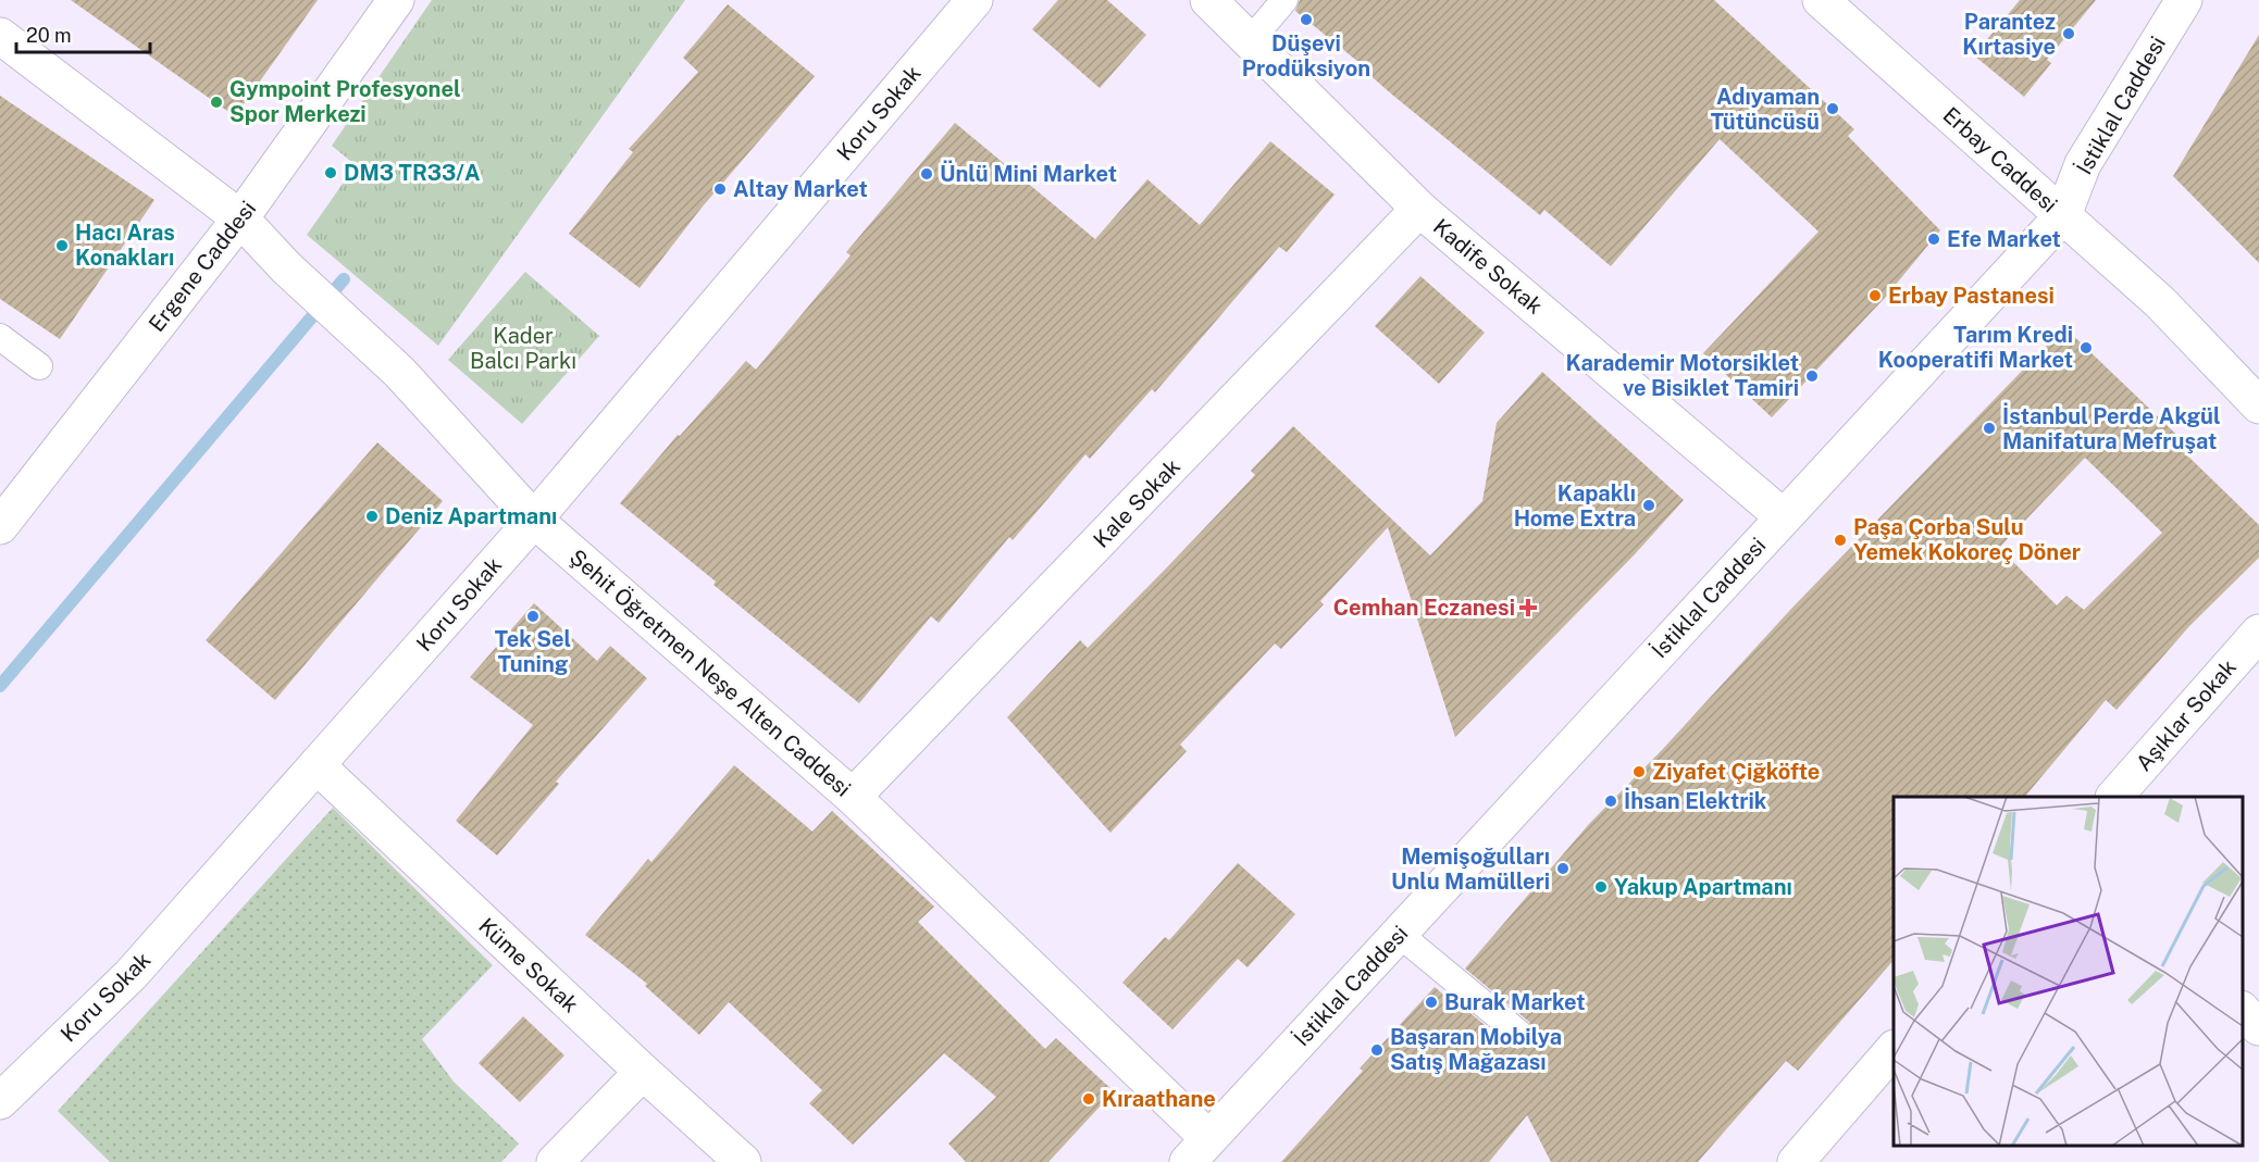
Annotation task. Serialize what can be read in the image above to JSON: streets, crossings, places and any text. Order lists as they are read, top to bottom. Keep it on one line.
{"streets":{"street":["İstiklal Caddesi","Koru Sokak","Erbay Caddesi","Ergene Caddesi","Kadife Sokak","Kale Sokak","Şehit Öğretmen Neşe Alten Caddesi","Aşıklar Sokak","Küme Sokak"]},"crossings":[["İstiklal Caddesi","Erbay Caddesi"],["İstiklal Caddesi","Kadife Sokak"],["İstiklal Caddesi","Şehit Öğretmen Neşe Alten Caddesi"],["Koru Sokak","Şehit Öğretmen Neşe Alten Caddesi"],["Koru Sokak","Küme Sokak"],["Ergene Caddesi","Şehit Öğretmen Neşe Alten Caddesi"],["Kadife Sokak","Kale Sokak"],["Kale Sokak","Şehit Öğretmen Neşe Alten Caddesi"]],"parks":["Kader Balcı Parkı"],"places":{"other":["Düşevi Prodüksiyon","Parantez Kırtasiye","Gympoint Profesyonel Spor Merkezi","Adıyaman Tütüncüsü","DM3 TR33/A","Ünlü Mini Market","Altay Market","Efe Market","Hacı Aras Konakları","Erbay Pastanesi","Tarım Kredi Kooperatifi Market","Karademir Motorsiklet ve Bisiklet Tamiri","İstanbul Perde Akgül Manifatura Mefruşat","Kapaklı Home Extra","Deniz Apartmanı","Paşa Çorba Sulu Yemek Kokoreç Döner","Tek Sel Tuning","Ziyafet Çiğköfte","İhsan Elektrik","Memişoğulları Unlu Mamülleri","Yakup Apartmanı","Burak Market","Başaran Mobilya Satış Mağazası","Kıraathane"],"health":["Cemhan Eczanesi"]},"scale_bar":"20 m"}
